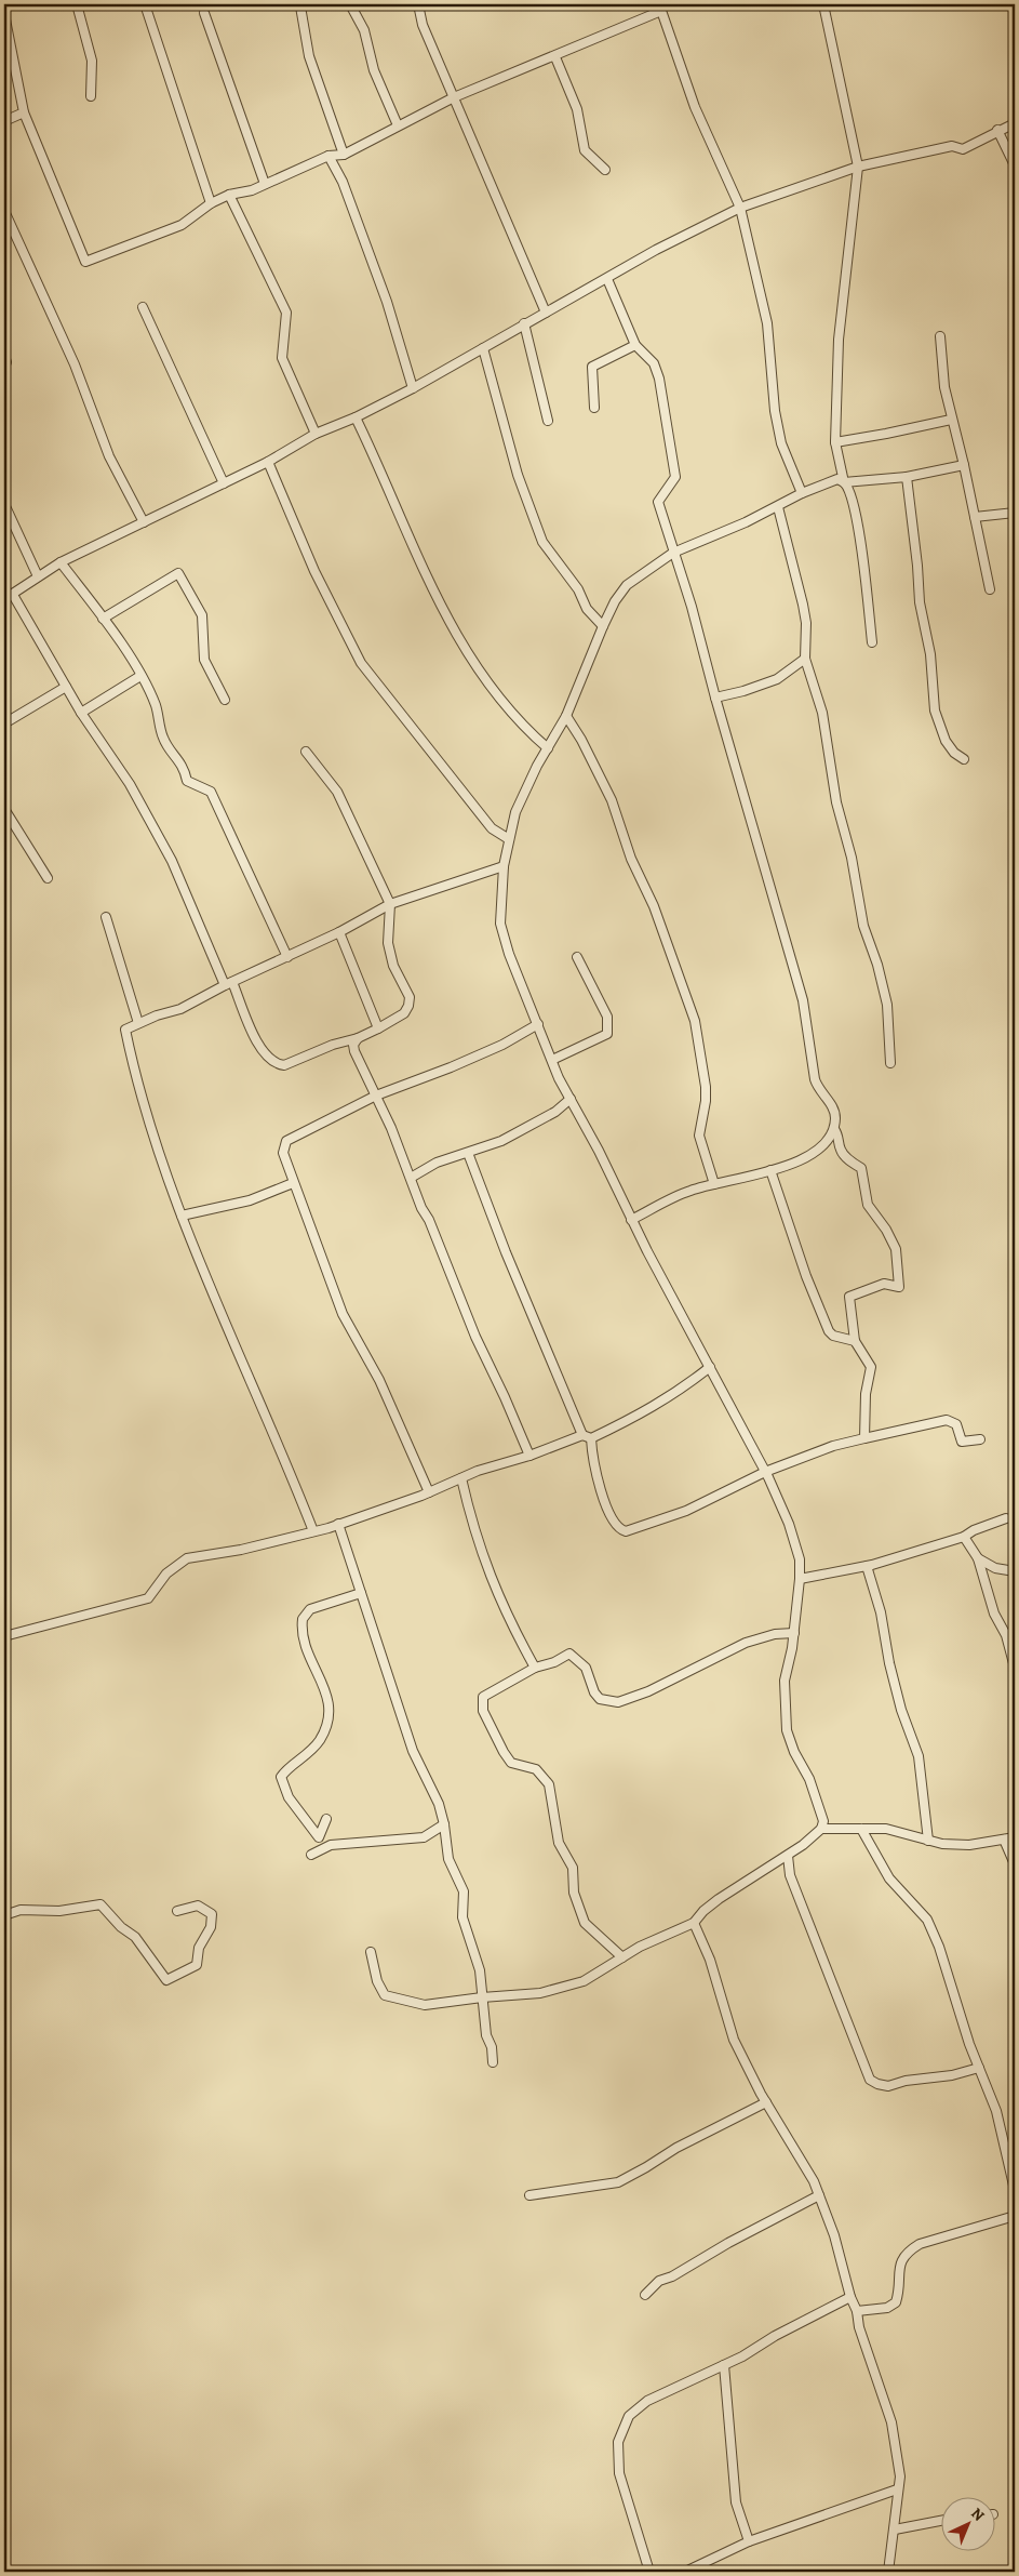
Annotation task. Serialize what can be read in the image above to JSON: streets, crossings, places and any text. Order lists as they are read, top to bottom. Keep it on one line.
{"north":"top right"}
